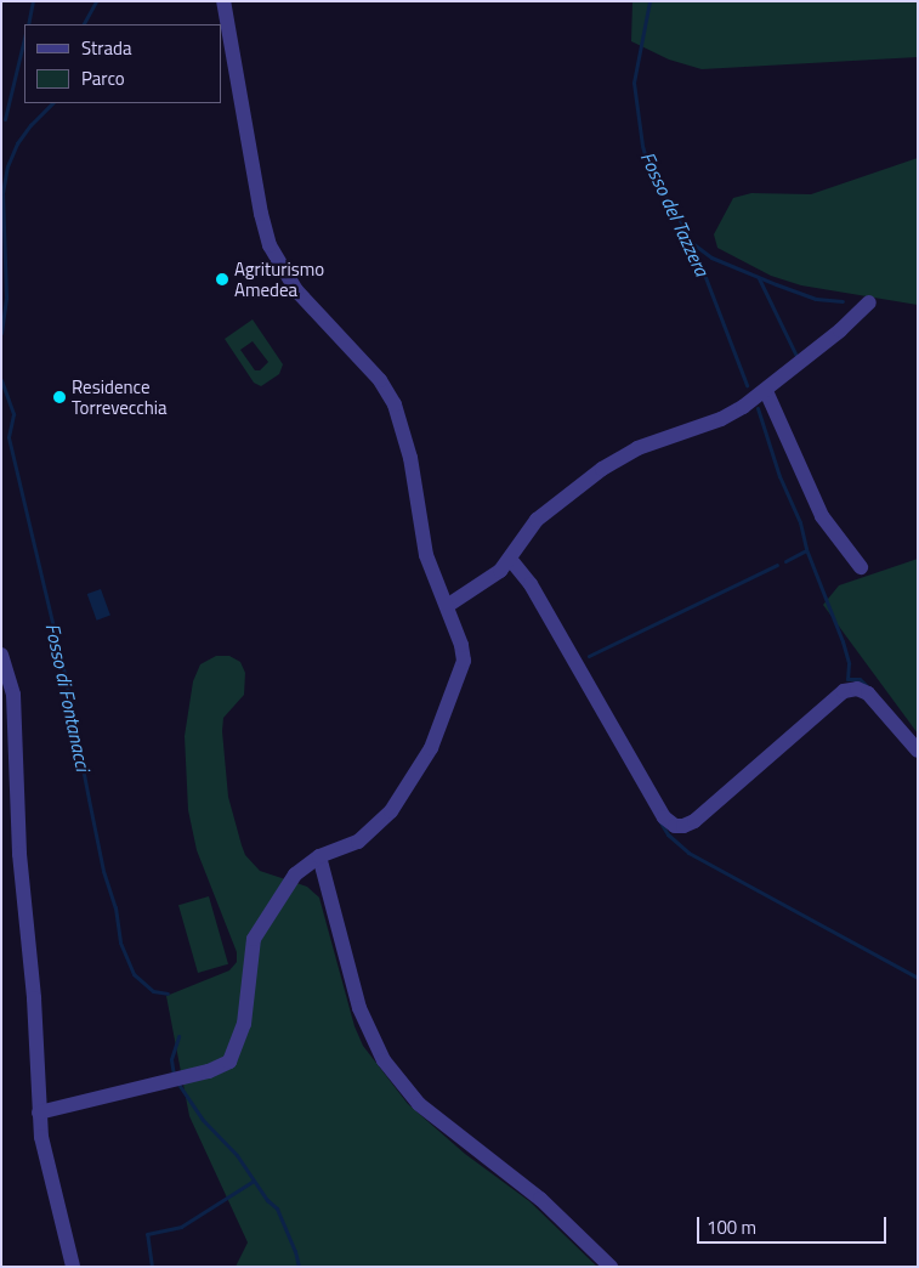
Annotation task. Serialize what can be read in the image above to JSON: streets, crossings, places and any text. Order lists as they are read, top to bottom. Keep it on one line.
{"water":["Fosso del Tazzera","Fosso di Fontanacci"],"places":["Agriturismo Amedea","Residence Torrevecchia"],"legend":["Strada","Parco"],"scale_bar":"100 m"}
